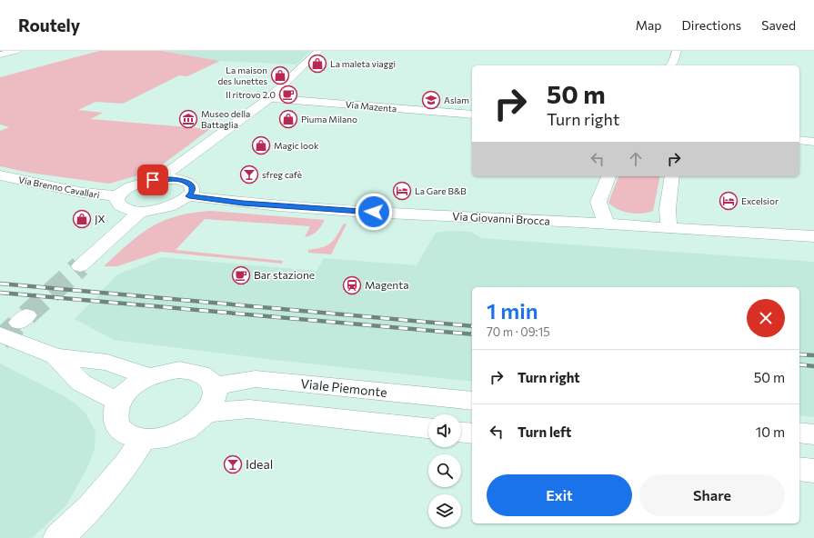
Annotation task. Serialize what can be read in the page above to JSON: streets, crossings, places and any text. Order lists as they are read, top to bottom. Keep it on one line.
{"streets":{"street":["Via Mazenta","Via Brenno Cavallari","Via Giovanni Brocca","Viale Piemonte"]},"places":{"shop":["La maleta viaggi","La maison des lunettes","Piuma Milano","Magic look","JX"],"cafe":["Il ritrovo 2.0","Bar stazione"],"school or university":["Aslam"],"museum":["Museo della Battaglia"],"bar":["sfreg cafè","Ideal"],"hotel":["La Gare B&B","Excelsior"],"station":["Magenta"]},"page":{"header":"Routely","nav":["Map","Directions","Saved"],"turn":["50 m","Turn right"],"heading":["1 min","70 m · 09:15"],"list":[{"name":"Turn right","value":"50 m"},{"name":"Turn left","value":"10 m"}],"buttons":["Exit","Share"]}}
